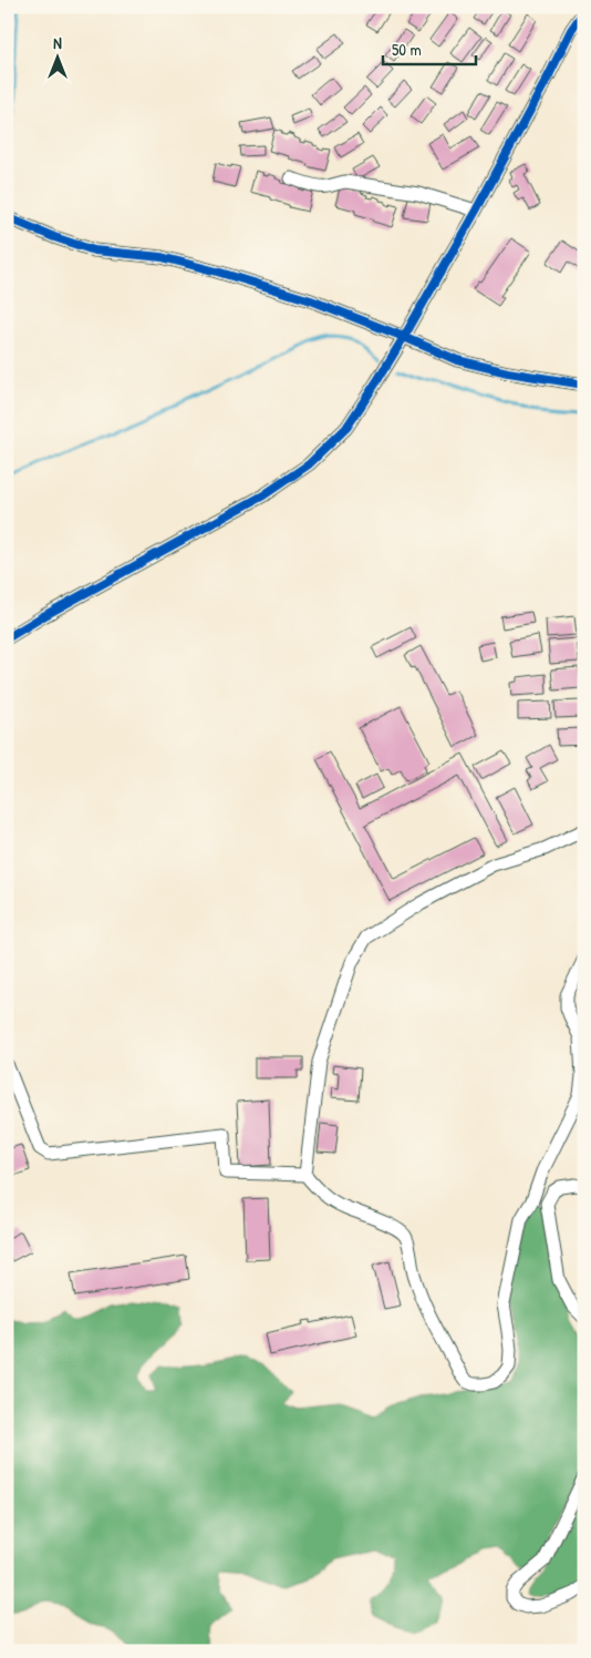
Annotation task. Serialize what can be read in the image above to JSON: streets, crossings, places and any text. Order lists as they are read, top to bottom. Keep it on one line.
{"scale_bar":"50 m","north":"top"}
